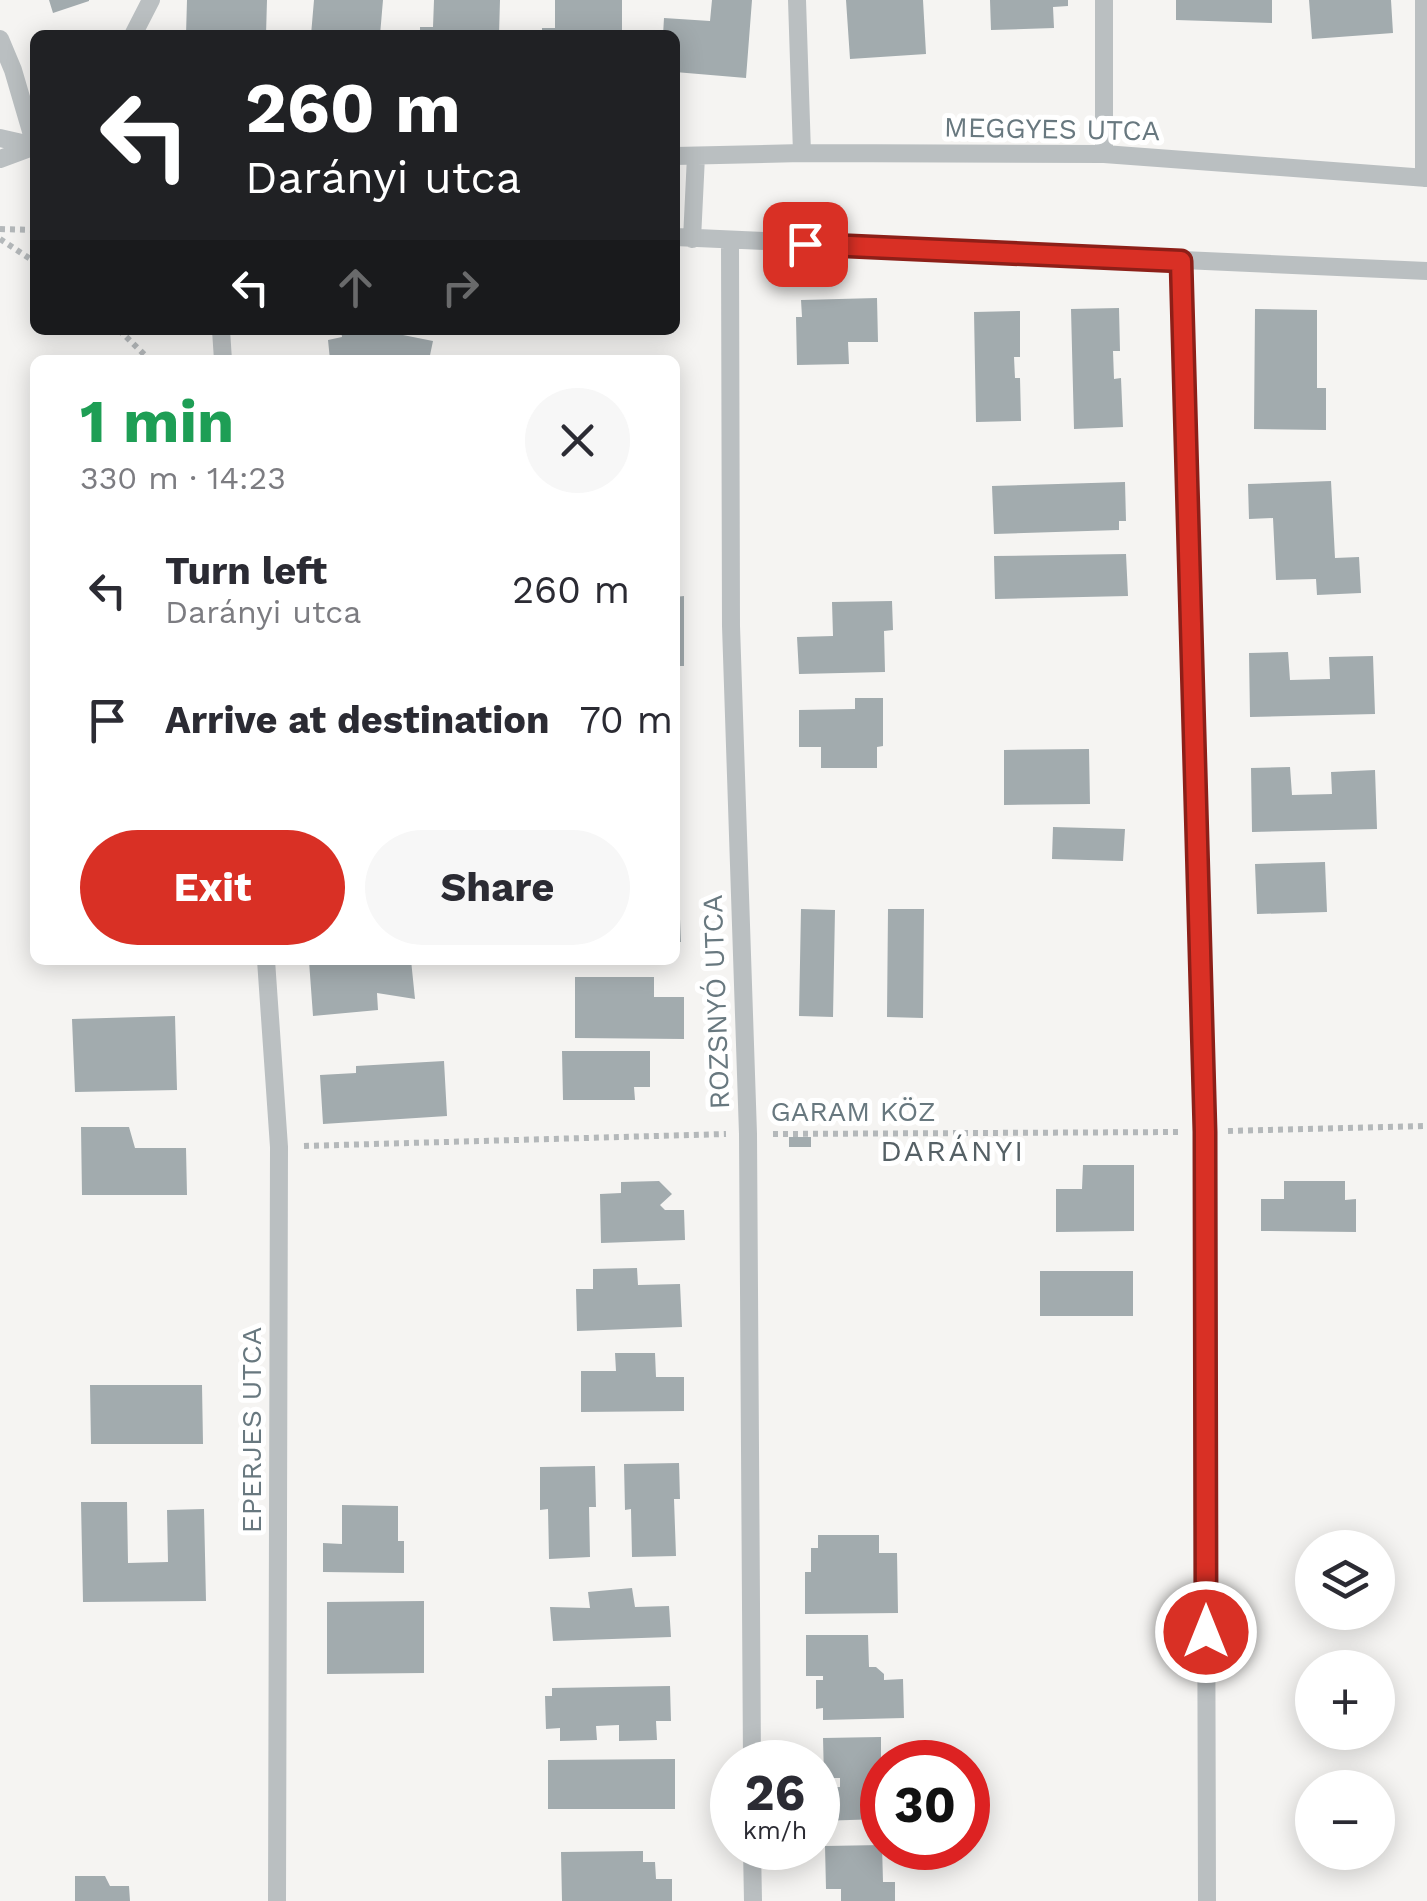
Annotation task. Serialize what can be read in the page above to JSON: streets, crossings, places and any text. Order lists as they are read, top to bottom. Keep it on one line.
{"streets":{"street":["MEGGYES UTCA","ROZSNYÓ UTCA","EPERJES UTCA"],"path":["GARAM KÖZ"]},"crossings":[["ROZSNYÓ UTCA","GARAM KÖZ"],["GARAM KÖZ","EPERJES UTCA"]],"districts":["DARÁNYI"],"page":{"turn":["260 m","Darányi utca"],"heading":["1 min","330 m · 14:23"],"list":[{"name":"Turn left","note":"Darányi utca","value":"260 m"},{"name":"Arrive at destination","value":"70 m"}],"buttons":["Exit","Share"],"map_buttons":["+","−"],"speed":"26 km/h","limit":"30"}}
